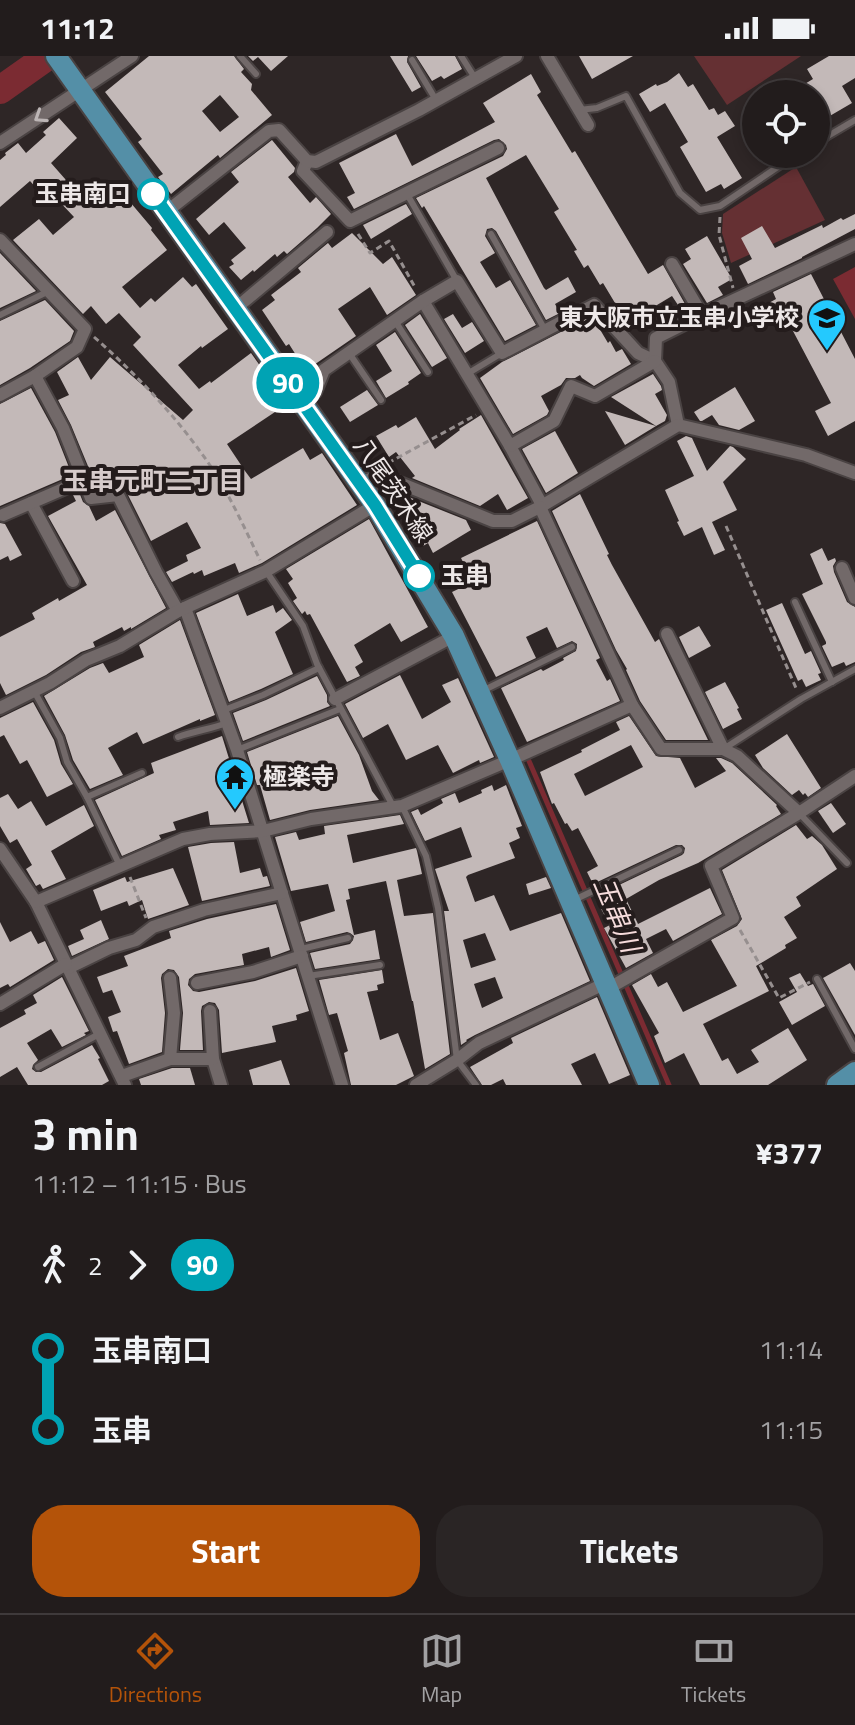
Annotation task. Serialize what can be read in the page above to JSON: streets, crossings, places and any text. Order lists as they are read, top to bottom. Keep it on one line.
{"streets":{"main road":["八尾茨木線"]},"districts":["玉串元町二丁目"],"water":["玉串川"],"places":{"other":["玉串南口","玉串"],"school or university":["東大阪市立玉串小学校"],"temple":["極楽寺"]},"lines":["bus line 90"],"page":{"status":"11:12","on_map":"90","heading":["3 min","11:12 – 11:15 · Bus","¥377"],"legs":["2","90"],"list":[{"name":"玉串南口","value":"11:14"},{"name":"玉串","value":"11:15"}],"buttons":["Start","Tickets"],"tabs":["Directions","Map","Tickets"]}}
